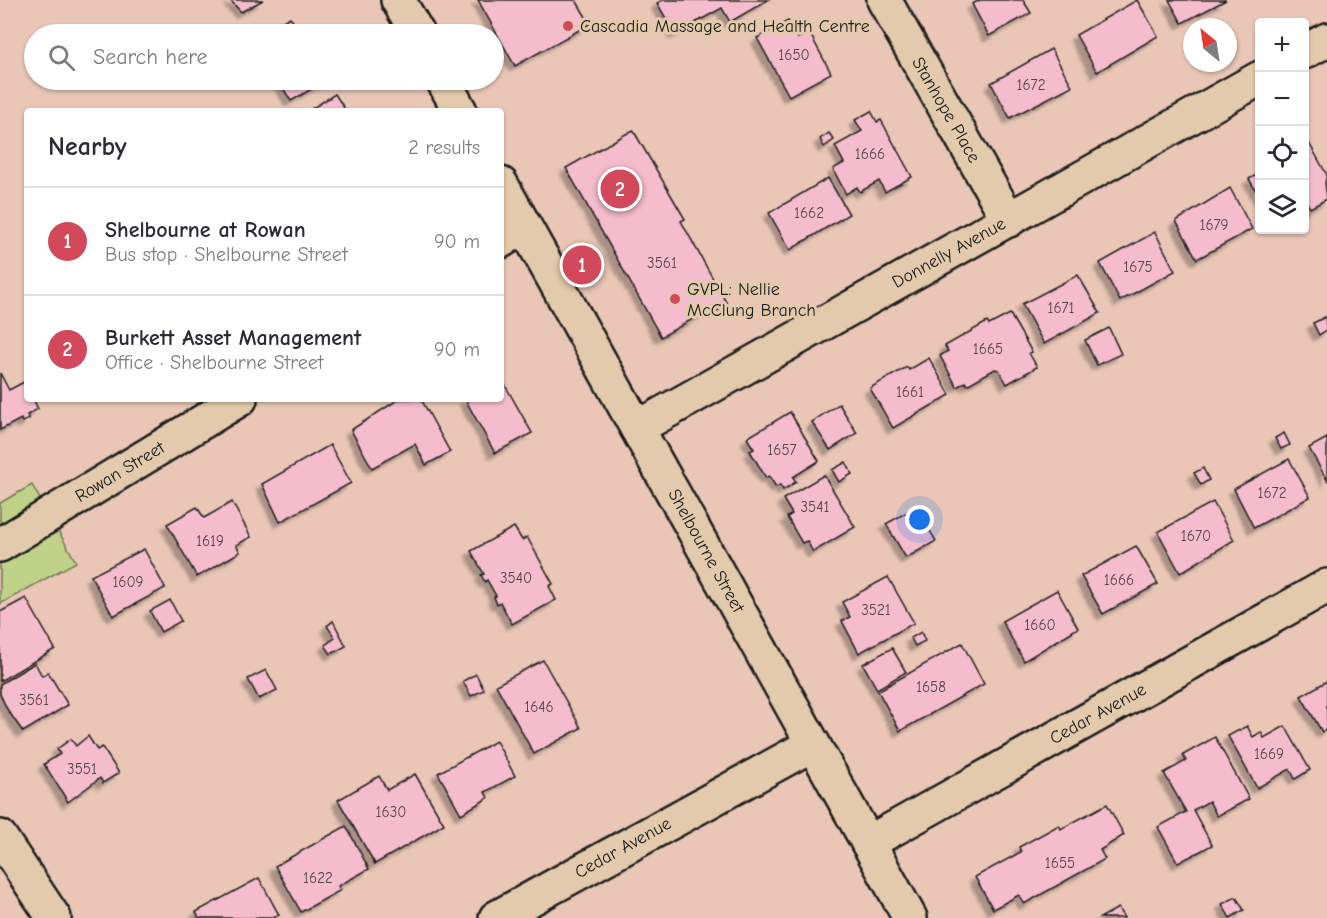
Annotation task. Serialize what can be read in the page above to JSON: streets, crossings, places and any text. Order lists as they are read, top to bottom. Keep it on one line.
{"streets":{"street":["Stanhope Place","Donnelly Avenue","Rowan Street","Shelbourne Street","Cedar Avenue"]},"crossings":[["Stanhope Place","Donnelly Avenue"],["Donnelly Avenue","Shelbourne Street"],["Shelbourne Street","Cedar Avenue"]],"places":["Cascadia Massage and Health Centre","GVPL: Nellie McClung Branch"],"house_numbers":["1650","1672","1666","1662","1679","3561","1675","1671","1665","1661","1657","1672","3541","1670","1619","3540","1666","1609","3521","1660","1658","3561","1646","1669","3551","1630","1655","1622"],"north":"top left","page":{"map_buttons":["+","−"],"search":"Search here","heading":["Nearby","2 results"],"pins":["2","1"],"list":[{"mark":"1","name":"Shelbourne at Rowan","note":"Bus stop · Shelbourne Street","value":"90 m"},{"mark":"2","name":"Burkett Asset Management","note":"Office · Shelbourne Street","value":"90 m"}]}}
